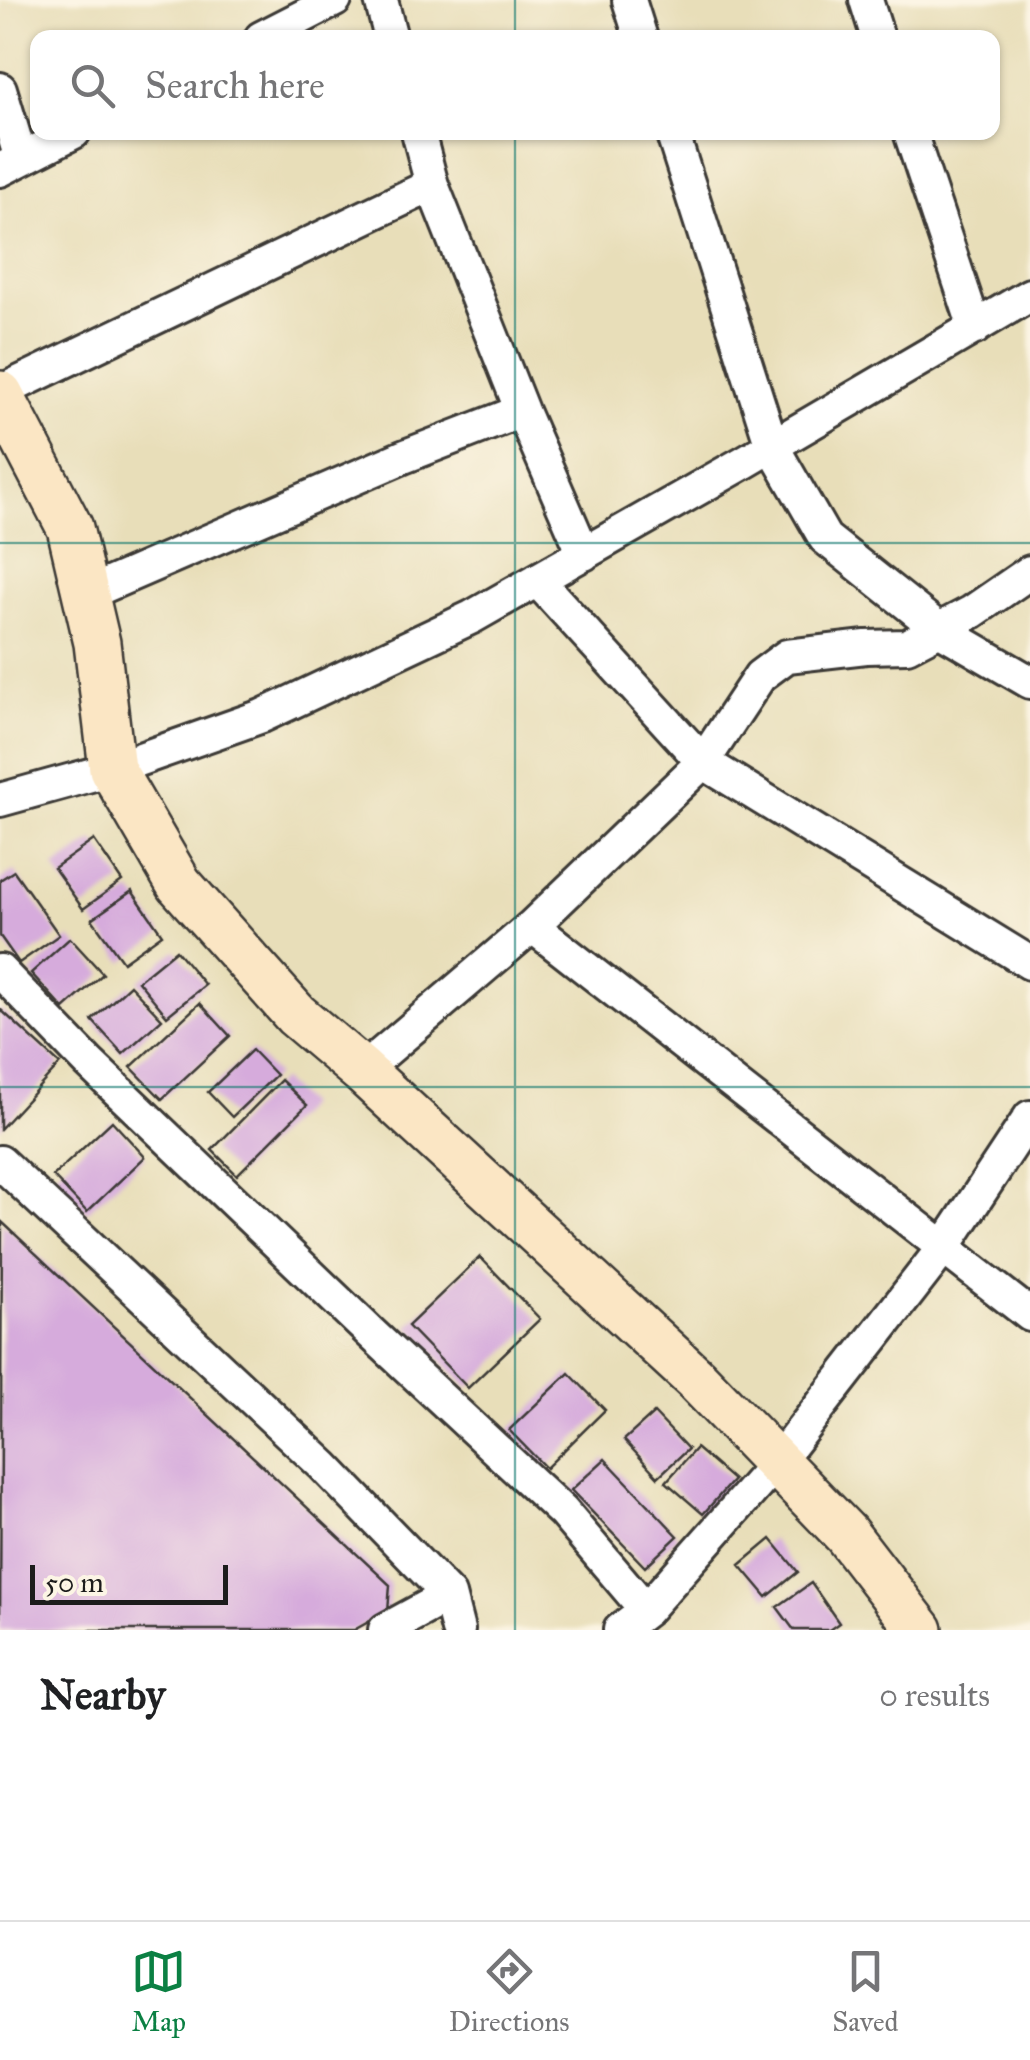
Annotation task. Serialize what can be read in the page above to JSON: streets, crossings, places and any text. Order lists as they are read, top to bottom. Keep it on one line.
{"scale_bar":"50 m","page":{"search":"Search here","scale":"50 m","heading":["Nearby","0 results"],"nav":["Map","Directions","Saved"]}}
